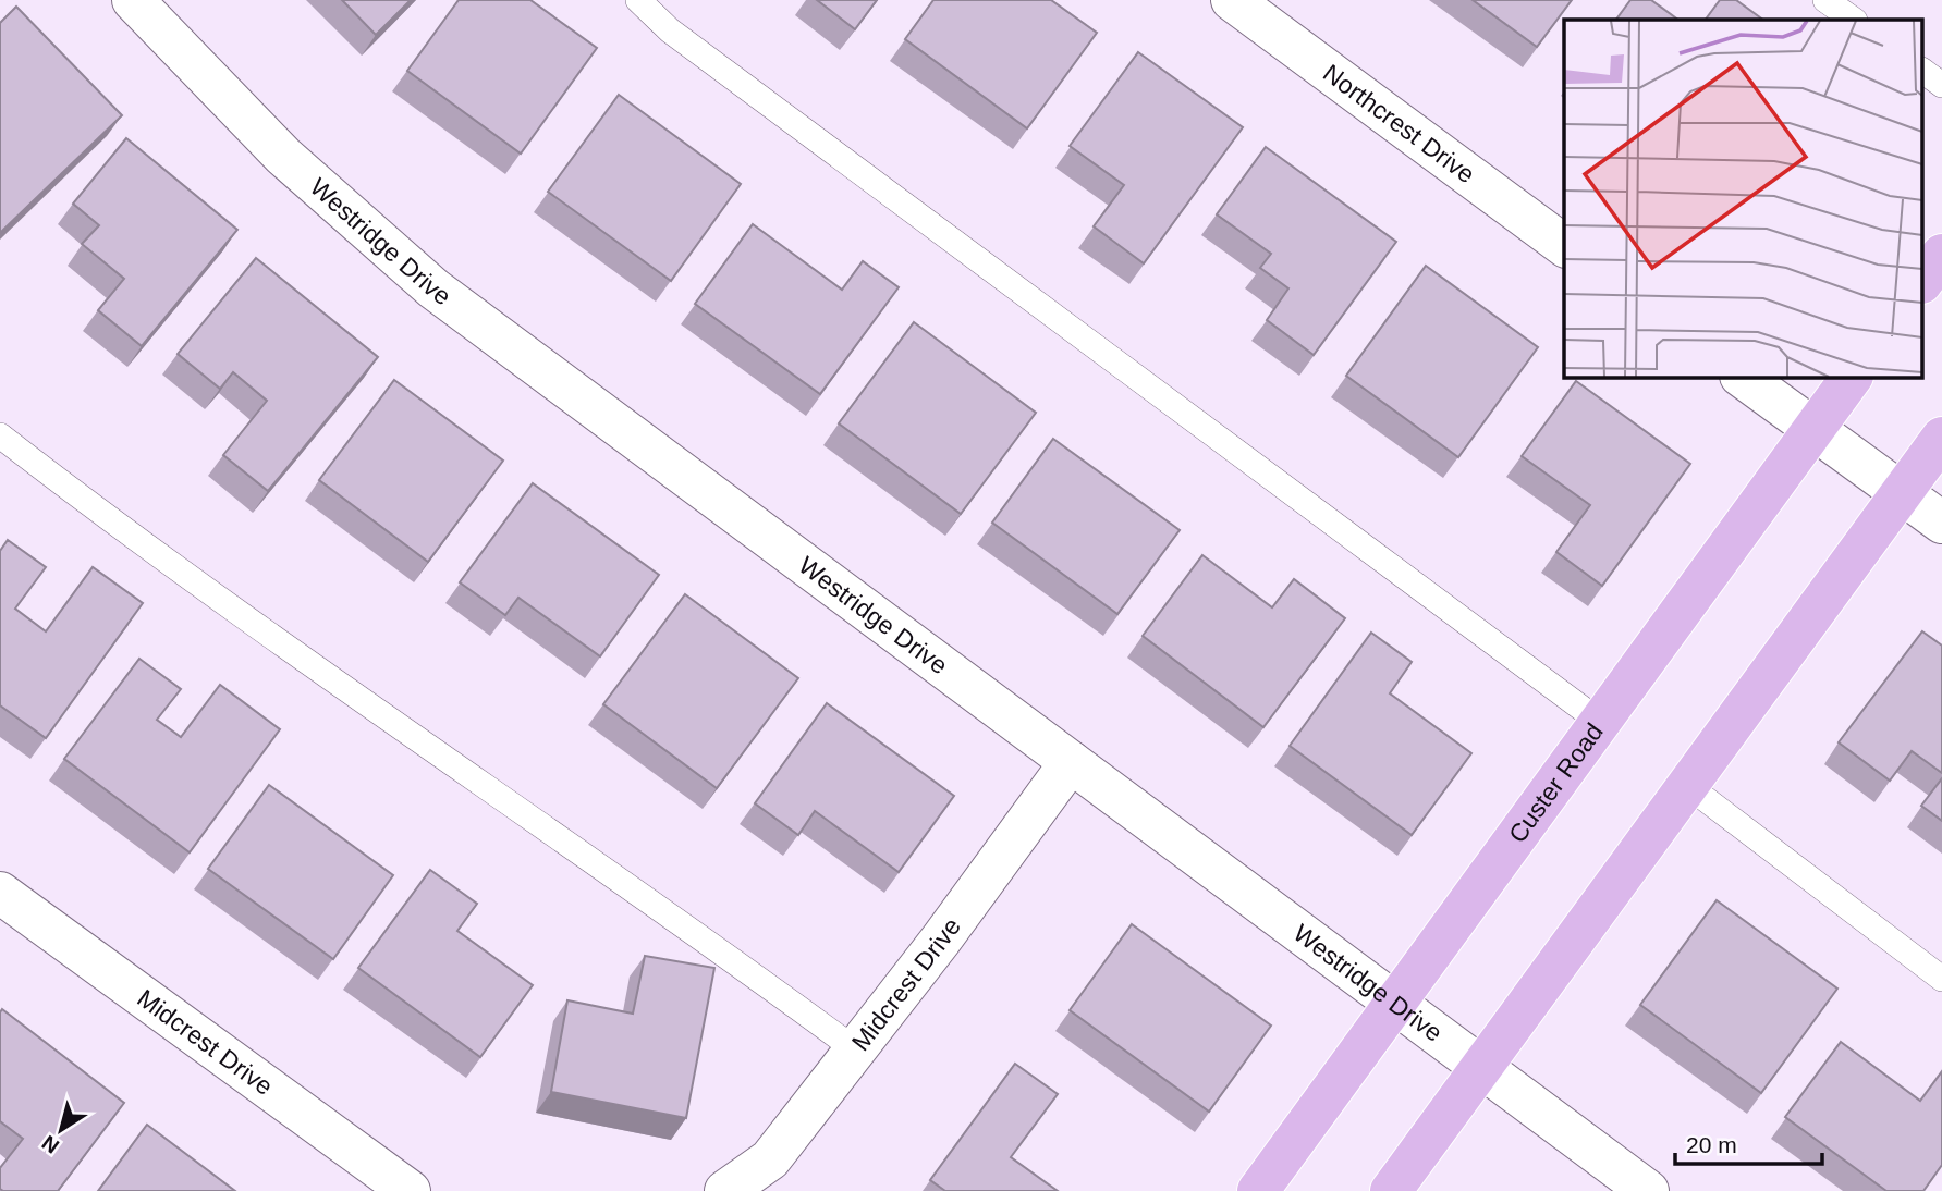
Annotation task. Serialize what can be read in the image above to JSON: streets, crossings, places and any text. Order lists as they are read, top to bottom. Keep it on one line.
{"streets":{"main road":["Custer Road"],"street":["Northcrest Drive","Westridge Drive","Midcrest Drive"]},"crossings":[["Westridge Drive","Custer Road"],["Westridge Drive","Midcrest Drive"]],"scale_bar":"20 m","north":"bottom left"}
